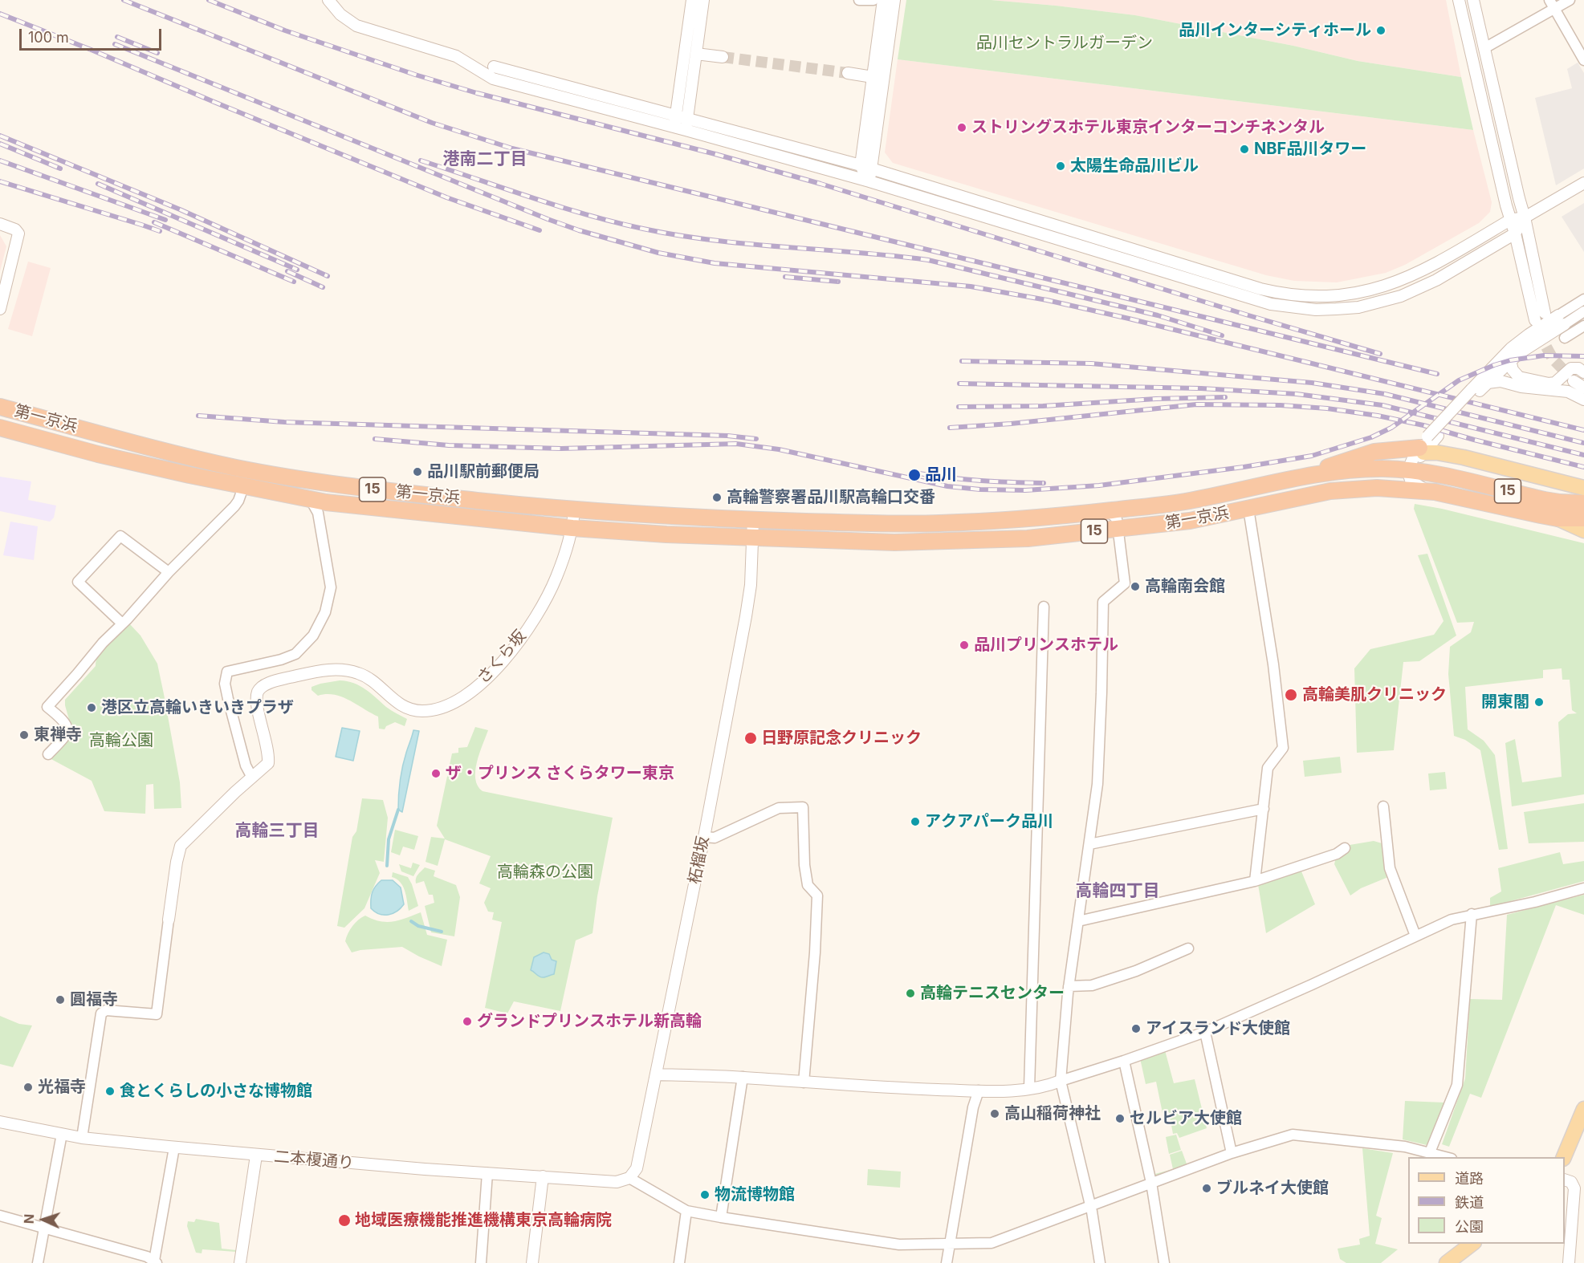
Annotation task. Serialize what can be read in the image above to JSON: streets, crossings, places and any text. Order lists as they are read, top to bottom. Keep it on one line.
{"streets":{"highway":["第一京浜","15"],"street":["さくら坂","柘榴坂","二本榎通り"]},"crossings":[["第一京浜","15"],["第一京浜","さくら坂"],["第一京浜","柘榴坂"],["柘榴坂","二本榎通り"]],"districts":["港南二丁目","高輪三丁目","高輪四丁目"],"parks":["品川セントラルガーデン","高輪公園","高輪森の公園"],"places":["品川インターシティホール","ストリングスホテル東京インターコンチネンタル","NBF品川タワー","太陽生命品川ビル","品川駅前郵便局","品川","高輪警察署品川駅高輪口交番","高輪南会館","品川プリンスホテル","高輪美肌クリニック","開東閣","港区立高輪いきいきプラザ","東禅寺","日野原記念クリニック","ザ・プリンス さくらタワー東京","アクアパーク品川","高輪テニスセンター","圓福寺","グランドプリンスホテル新高輪","アイスランド大使館","光福寺","食とくらしの小さな博物館","高山稲荷神社","セルビア大使館","ブルネイ大使館","物流博物館","地域医療機能推進機構東京高輪病院"],"legend":["道路","鉄道","公園"],"scale_bar":"100 m","north":"left"}
